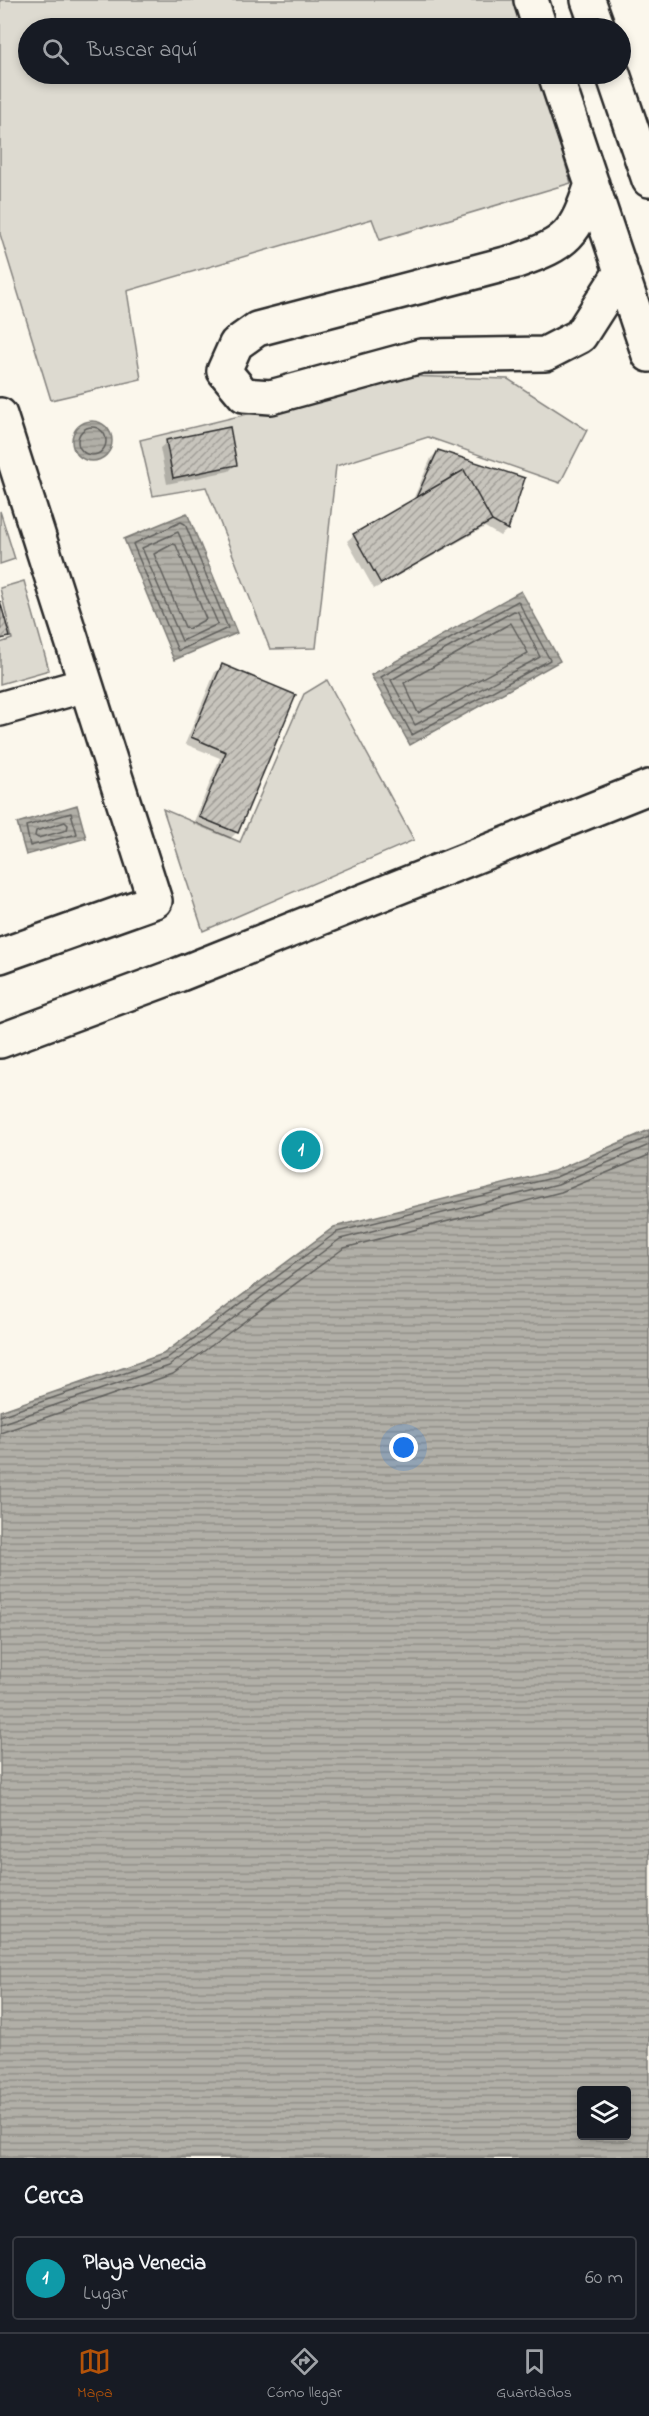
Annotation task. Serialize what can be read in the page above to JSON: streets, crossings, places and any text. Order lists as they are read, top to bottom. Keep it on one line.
{"page":{"search":"Buscar aquí","pins":"1","heading":"Cerca","list":[{"mark":"1","name":"Playa Venecia","note":"Lugar","value":"60 m"}],"nav":["Mapa","Cómo llegar","Guardados"]}}
